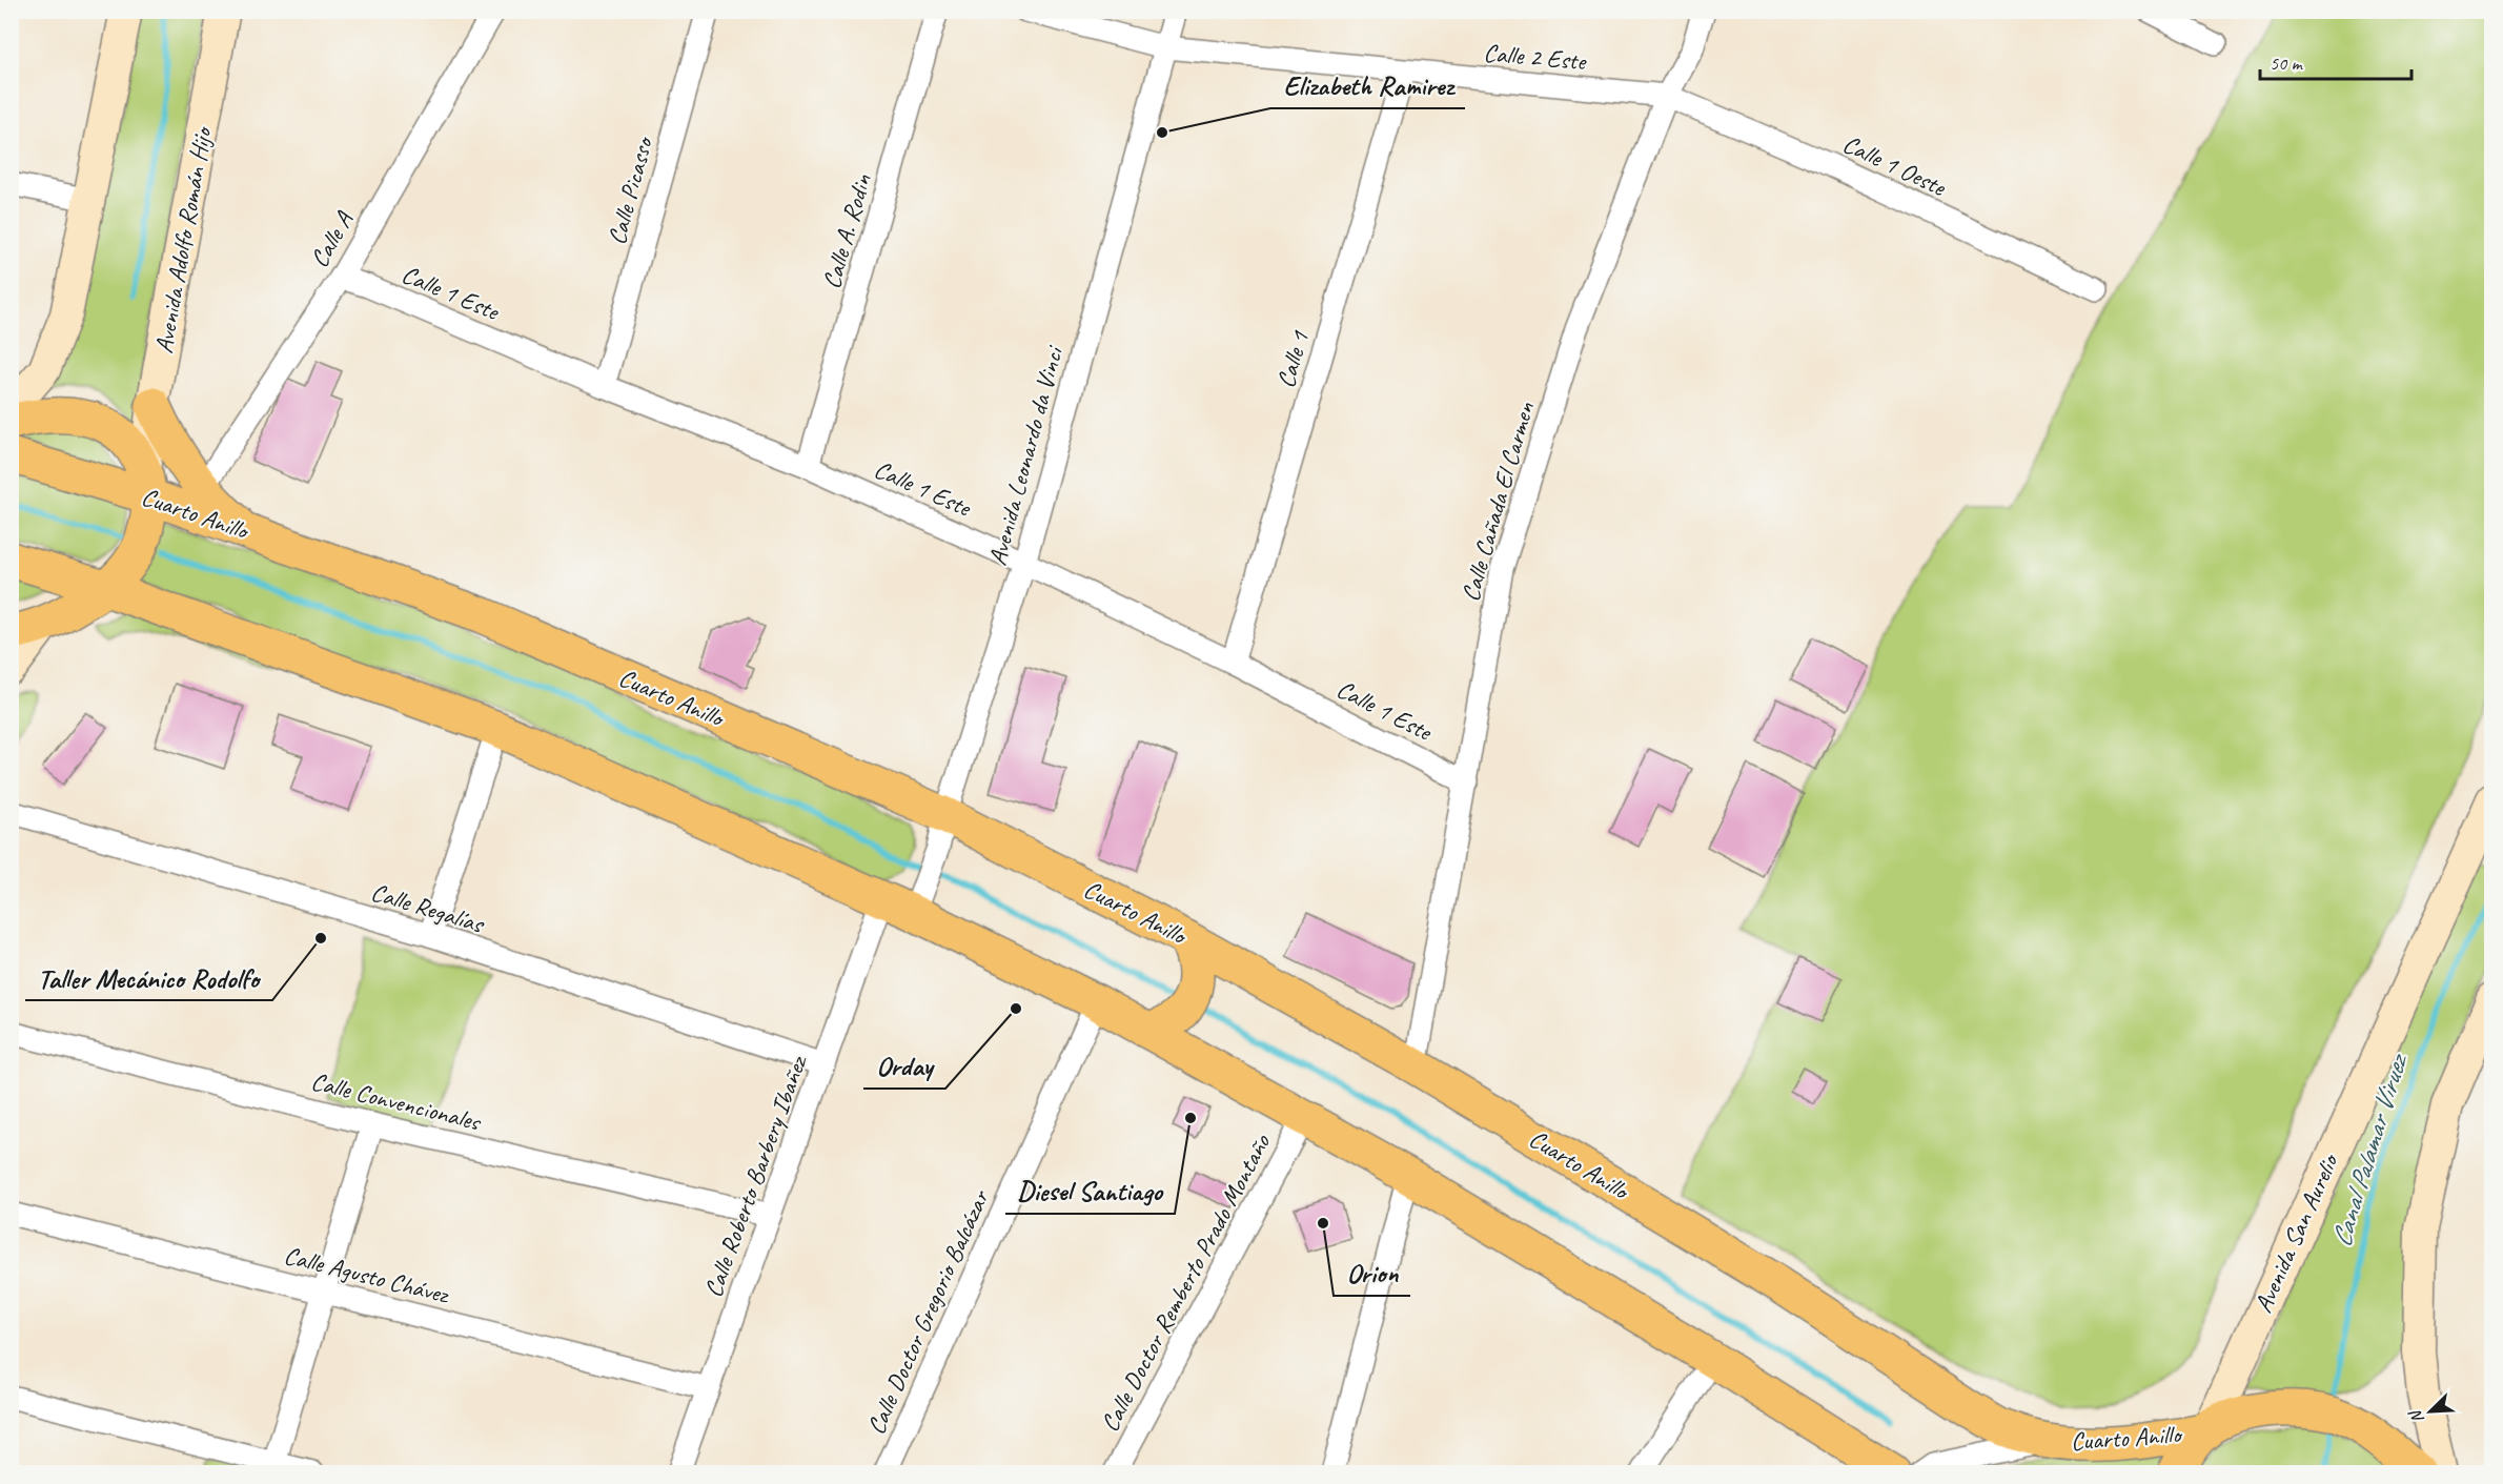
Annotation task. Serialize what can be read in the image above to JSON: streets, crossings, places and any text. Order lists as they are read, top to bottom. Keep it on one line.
{"streets":{"highway":["Cuarto Anillo"],"main road":["Avenida Adolfo Román Hijo","Avenida San Aurelio"],"street":["Calle 2 Este","Calle 1 Oeste","Calle Picasso","Calle A. Rodin","Calle A","Calle 1 Este","Calle 1","Avenida Leonardo da Vinci","Calle Cañada El Carmen","Calle Regalías","Calle Convencionales","Calle Roberto Barbery Ibañez","Calle Agusto Chávez","Calle Doctor Remberto Prado Montaño","Calle Doctor Gregorio Balcázar"]},"crossings":[["Calle 2 Este","Calle 1 Oeste"],["Calle 2 Este","Calle 1"],["Calle 2 Este","Avenida Leonardo da Vinci"],["Calle 2 Este","Calle Cañada El Carmen"],["Calle 1 Oeste","Calle Cañada El Carmen"],["Calle Picasso","Calle 1 Este"],["Calle A. Rodin","Calle 1 Este"],["Calle A","Calle 1 Este"],["Avenida Adolfo Román Hijo","Cuarto Anillo"],["Calle 1 Este","Calle 1"],["Calle 1 Este","Avenida Leonardo da Vinci"],["Calle 1 Este","Calle Cañada El Carmen"],["Avenida Leonardo da Vinci","Cuarto Anillo"],["Calle Cañada El Carmen","Cuarto Anillo"],["Cuarto Anillo","Avenida San Aurelio"],["Calle Regalías","Calle Roberto Barbery Ibañez"],["Calle Convencionales","Calle Roberto Barbery Ibañez"],["Calle Roberto Barbery Ibañez","Calle Agusto Chávez"]],"water":["Canal Palamar Viruez"],"places":["Elizabeth Ramirez","Taller Mecánico Rodolfo","Orday","Diesel Santiago","Orion"],"scale_bar":"50 m","north":"bottom left"}
